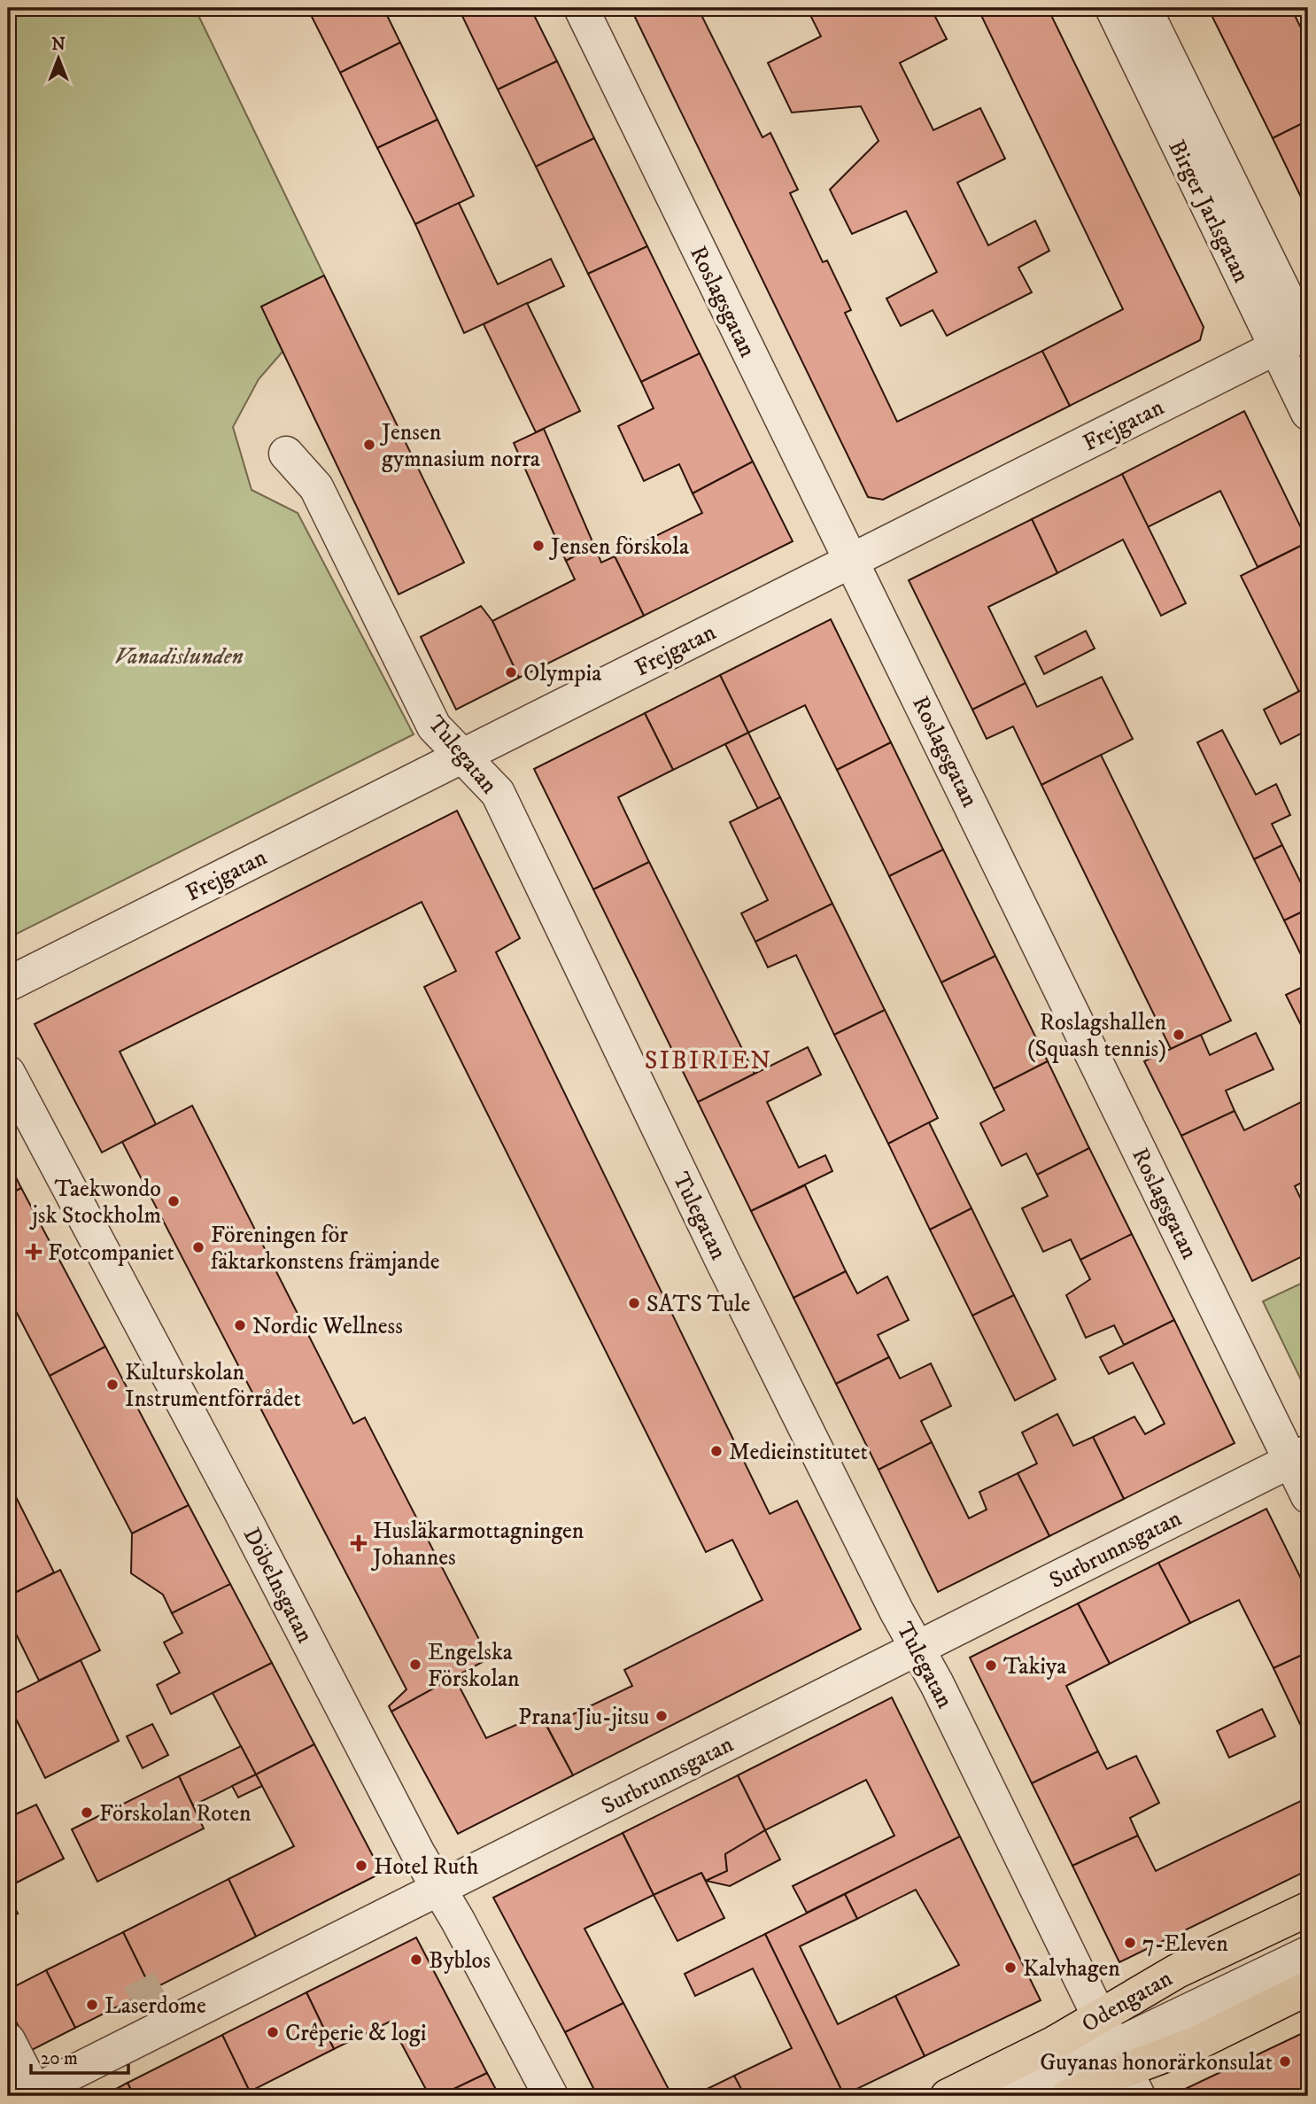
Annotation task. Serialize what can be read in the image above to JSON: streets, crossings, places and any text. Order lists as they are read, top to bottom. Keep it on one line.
{"streets":{"main road":["Odengatan"],"street":["Birger Jarlsgatan","Roslagsgatan","Frejgatan","Tulegatan","Surbrunnsgatan","Döbelnsgatan"]},"crossings":[["Birger Jarlsgatan","Frejgatan"],["Roslagsgatan","Frejgatan"],["Roslagsgatan","Surbrunnsgatan"],["Frejgatan","Tulegatan"],["Tulegatan","Surbrunnsgatan"],["Tulegatan","Odengatan"],["Surbrunnsgatan","Döbelnsgatan"]],"districts":["SIBIRIEN"],"parks":["Vanadislunden"],"places":{"other":["Jensen gymnasium norra","Jensen förskola","Olympia","Roslagshallen (Squash tennis)","Taekwondo jsk Stockholm","Föreningen för fäktarkonstens främjande","SATS Tule","Nordic Wellness","Kulturskolan Instrumentförrådet","Medieinstitutet","Engelska Förskolan","Takiya","Prana Jiu-jitsu","Förskolan Roten","Hotel Ruth","7-Eleven","Byblos","Kalvhagen","Laserdome","Crêperie & logi","Guyanas honorärkonsulat"],"health":["Fotcompaniet","Husläkarmottagningen Johannes"]},"scale_bar":"20 m","north":"top"}
